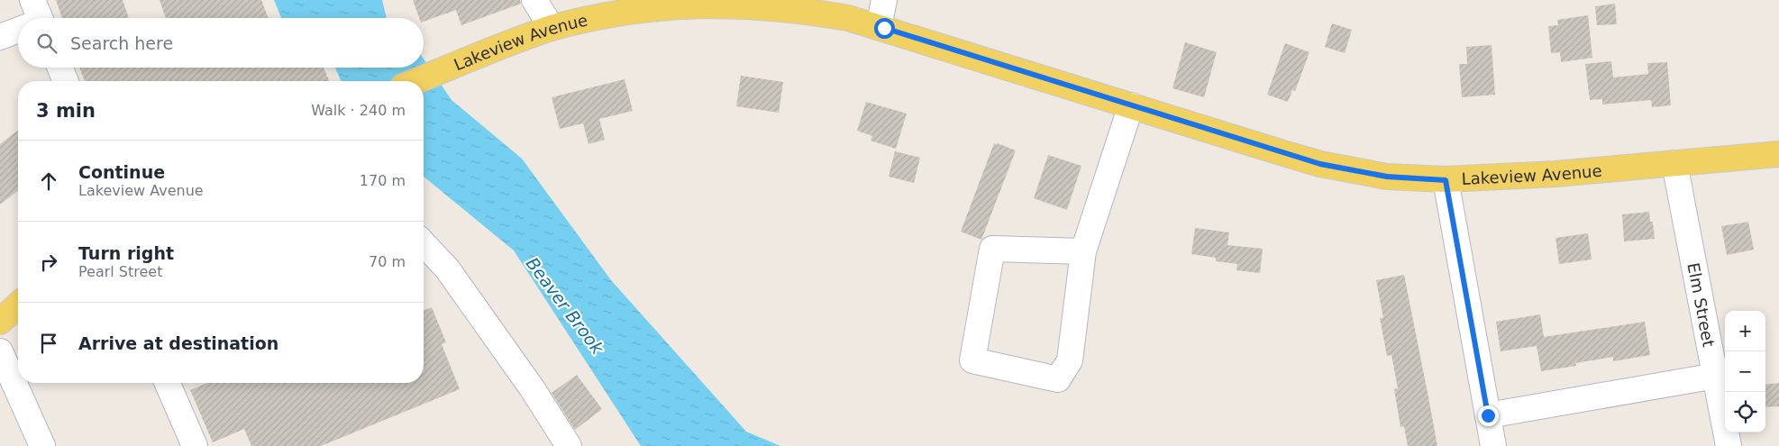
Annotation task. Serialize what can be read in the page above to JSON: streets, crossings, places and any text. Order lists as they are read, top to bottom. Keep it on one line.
{"streets":{"main road":["Lakeview Avenue"],"street":["Elm Street"]},"crossings":[["Lakeview Avenue","Elm Street"]],"water":["Beaver Brook"],"page":{"search":"Search here","heading":["3 min","Walk · 240 m"],"list":[["Continue","Lakeview Avenue","170 m"],["Turn right","Pearl Street","70 m"],"Arrive at destination"],"map_buttons":["+","−"]}}
